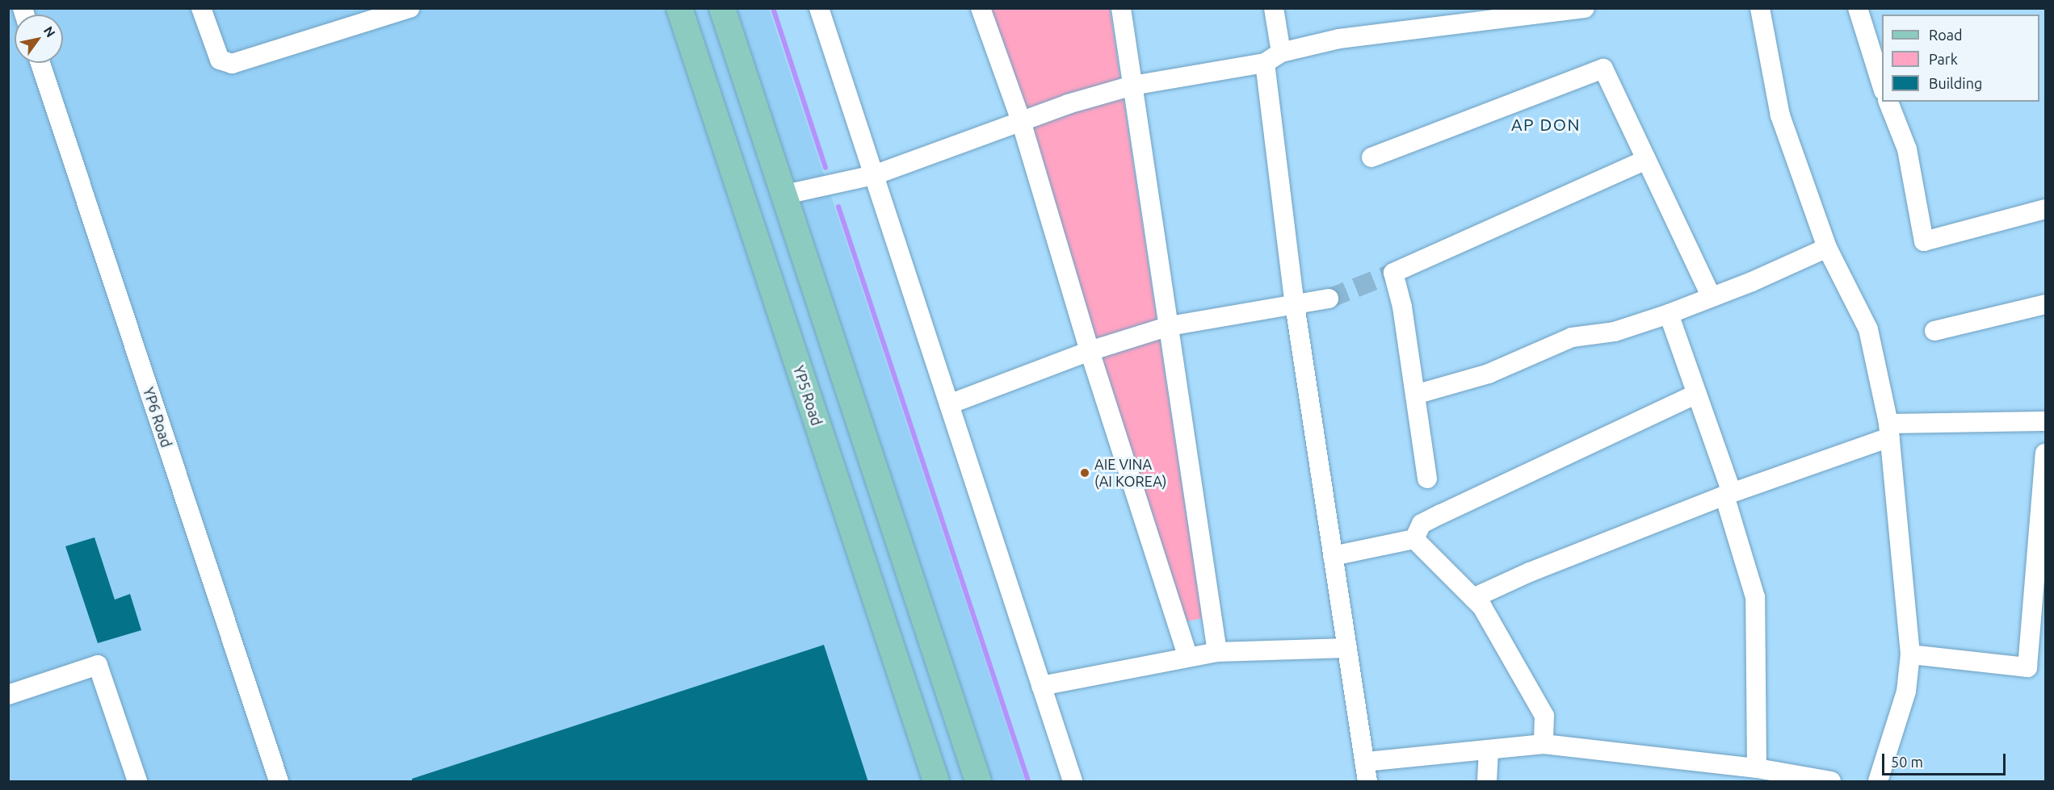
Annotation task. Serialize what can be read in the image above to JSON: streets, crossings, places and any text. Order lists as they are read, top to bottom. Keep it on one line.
{"streets":{"main road":["YP5 Road"],"street":["YP6 Road"]},"districts":["AP DON"],"places":["AIE VINA (AI KOREA)"],"legend":["Road","Park","Building"],"scale_bar":"50 m","north":"top right"}
